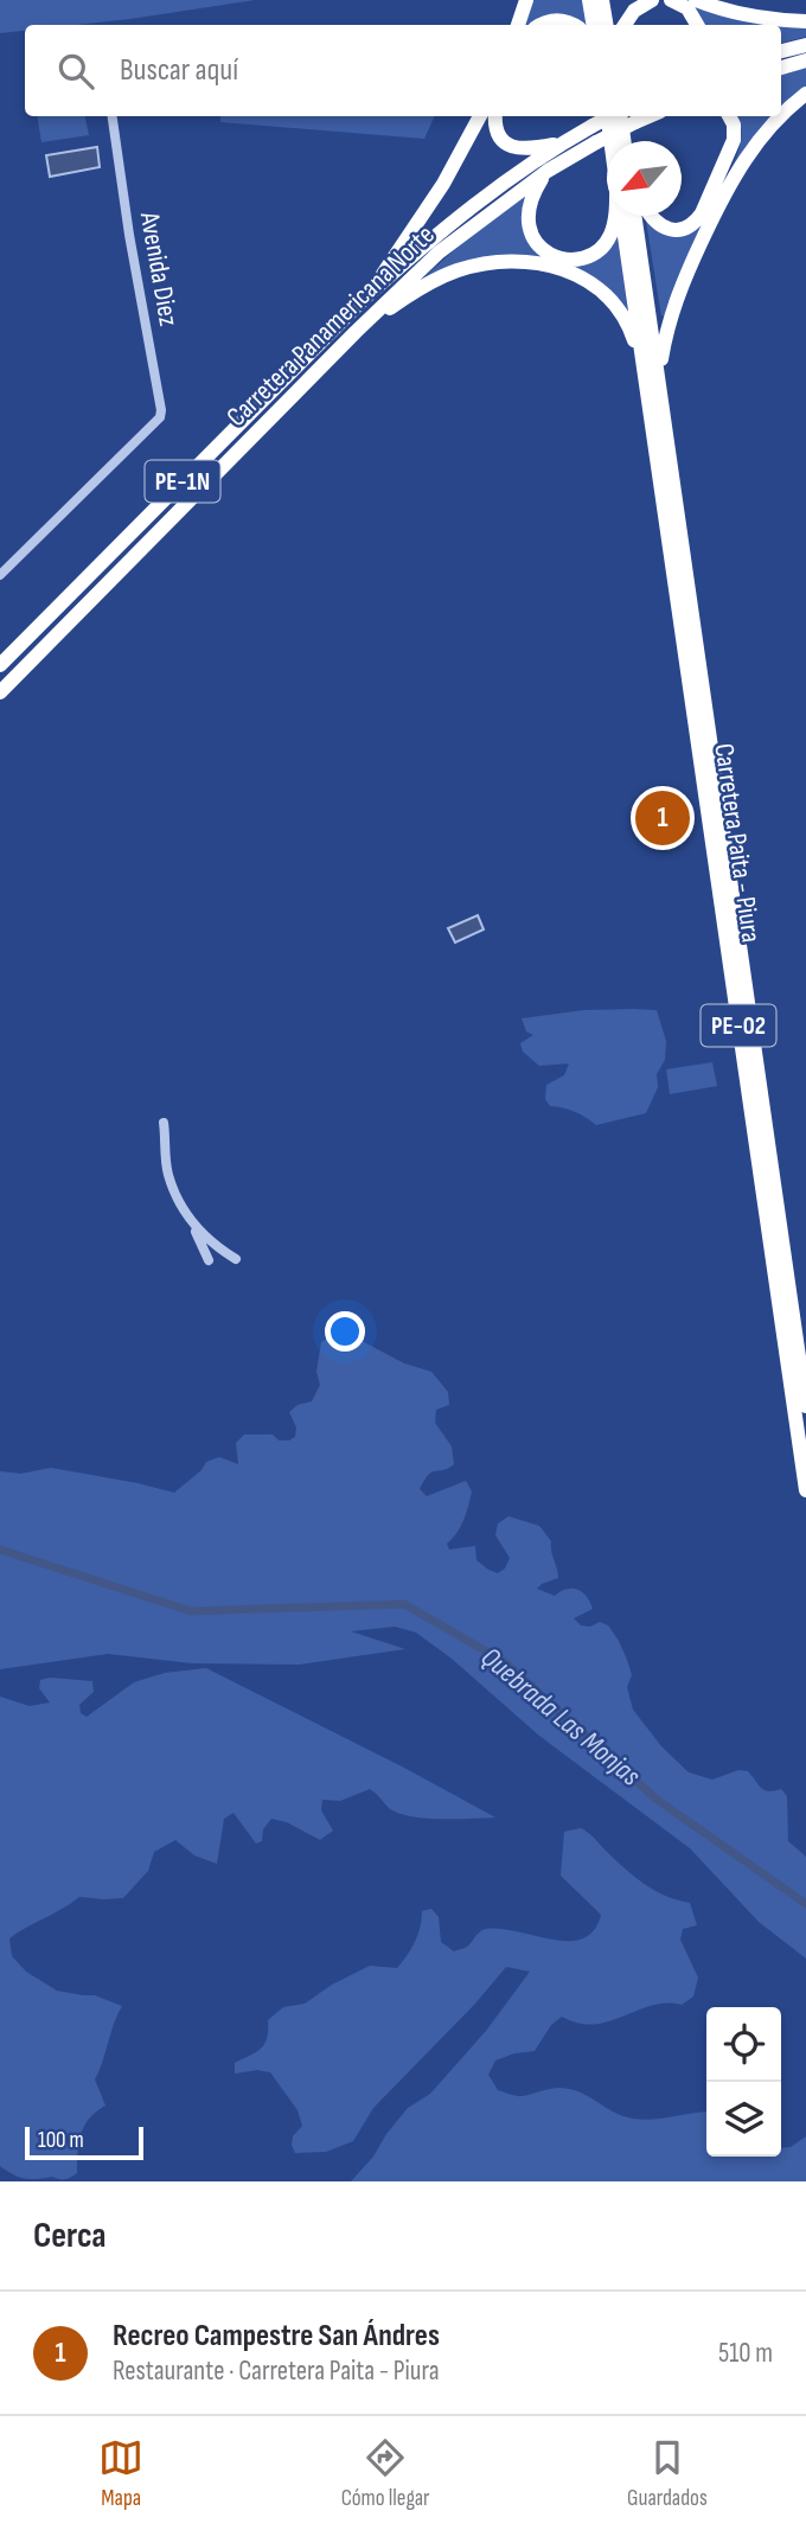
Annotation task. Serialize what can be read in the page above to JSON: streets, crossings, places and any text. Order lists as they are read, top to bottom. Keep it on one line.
{"streets":{"highway":["Carretera Panamericana Norte","PE-1N","Carretera Paita - Piura","PE-02"],"street":["Avenida Diez"]},"water":["Quebrada Las Monjas"],"scale_bar":"100 m","north":"bottom left","page":{"search":"Buscar aquí","pins":"1","scale":"100 m","heading":"Cerca","list":[{"mark":"1","name":"Recreo Campestre San Ándres","note":"Restaurante · Carretera Paita - Piura","value":"510 m"}],"nav":["Mapa","Cómo llegar","Guardados"]}}
